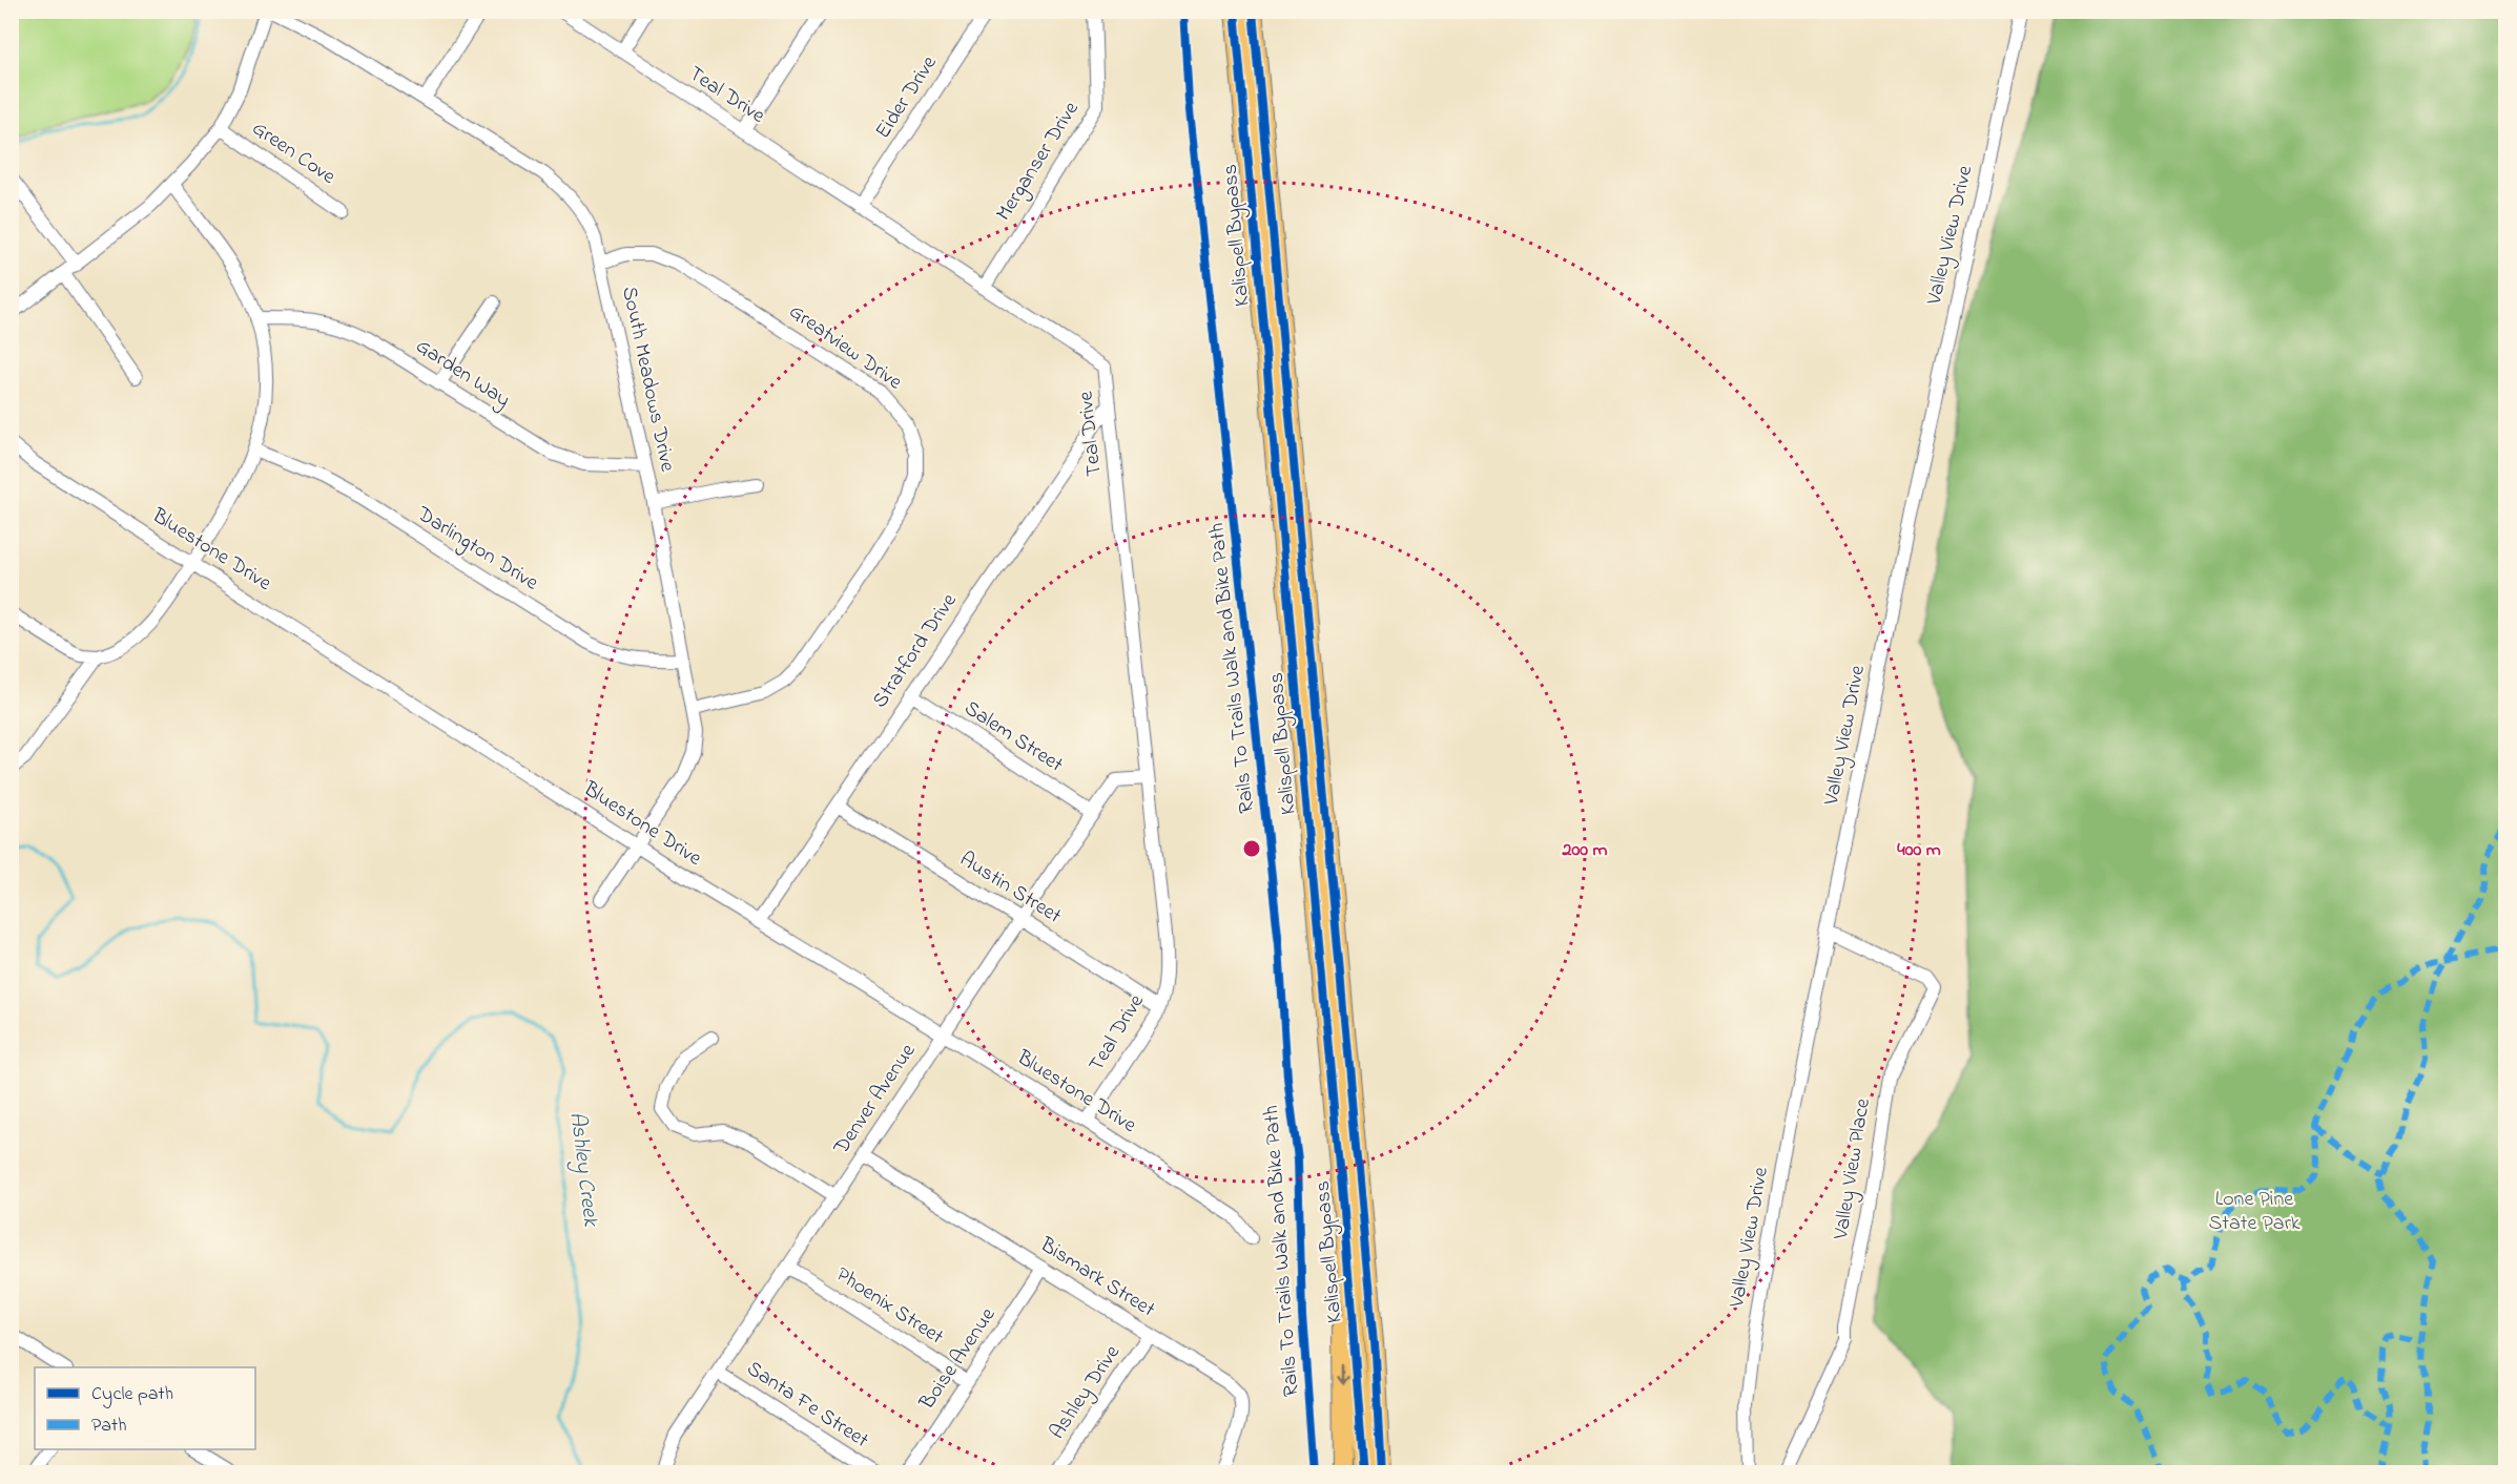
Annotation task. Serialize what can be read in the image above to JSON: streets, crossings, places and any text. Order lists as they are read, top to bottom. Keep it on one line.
{"streets":{"highway":["Kalispell Bypass"],"street":["Teal Drive","Eider Drive","Green Cove","Merganser Drive","Valley View Drive","Greatview Drive","Garden Way","South Meadows Drive","Darlington Drive","Bluestone Drive","Stratford Drive","Salem Street","Austin Street","Denver Avenue","Valley View Place","Bismark Street","Phoenix Street","Boise Avenue","Ashley Drive","Santa Fe Street"],"cycle path":["Rails To Trails Walk and Bike Path"]},"crossings":[["Teal Drive","Eider Drive"],["Teal Drive","Merganser Drive"],["Teal Drive","Bluestone Drive"],["Teal Drive","Stratford Drive"],["Teal Drive","Austin Street"],["Teal Drive","Denver Avenue"],["Valley View Drive","Valley View Place"],["Greatview Drive","South Meadows Drive"],["Garden Way","South Meadows Drive"],["South Meadows Drive","Darlington Drive"],["South Meadows Drive","Bluestone Drive"],["Bluestone Drive","Stratford Drive"],["Bluestone Drive","Denver Avenue"],["Stratford Drive","Salem Street"],["Stratford Drive","Austin Street"],["Salem Street","Denver Avenue"],["Austin Street","Denver Avenue"],["Denver Avenue","Bismark Street"],["Denver Avenue","Phoenix Street"],["Denver Avenue","Santa Fe Street"],["Bismark Street","Boise Avenue"],["Bismark Street","Ashley Drive"],["Phoenix Street","Boise Avenue"]],"water":["Ashley Creek"],"parks":["Lone Pine State Park"],"legend":["Cycle path","Path"],"rings":["200 m","400 m"]}
